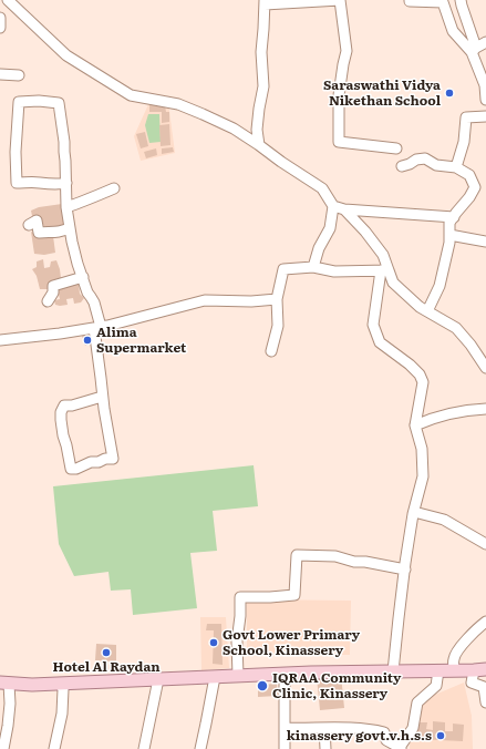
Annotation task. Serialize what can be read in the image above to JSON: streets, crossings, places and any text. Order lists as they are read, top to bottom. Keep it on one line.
{"places":["Saraswathi Vidya Nikethan School","Alima Supermarket","Govt Lower Primary School, Kinassery","Hotel Al Raydan","IQRAA Community Clinic, Kinassery","kinassery govt.v.h.s.s"]}
